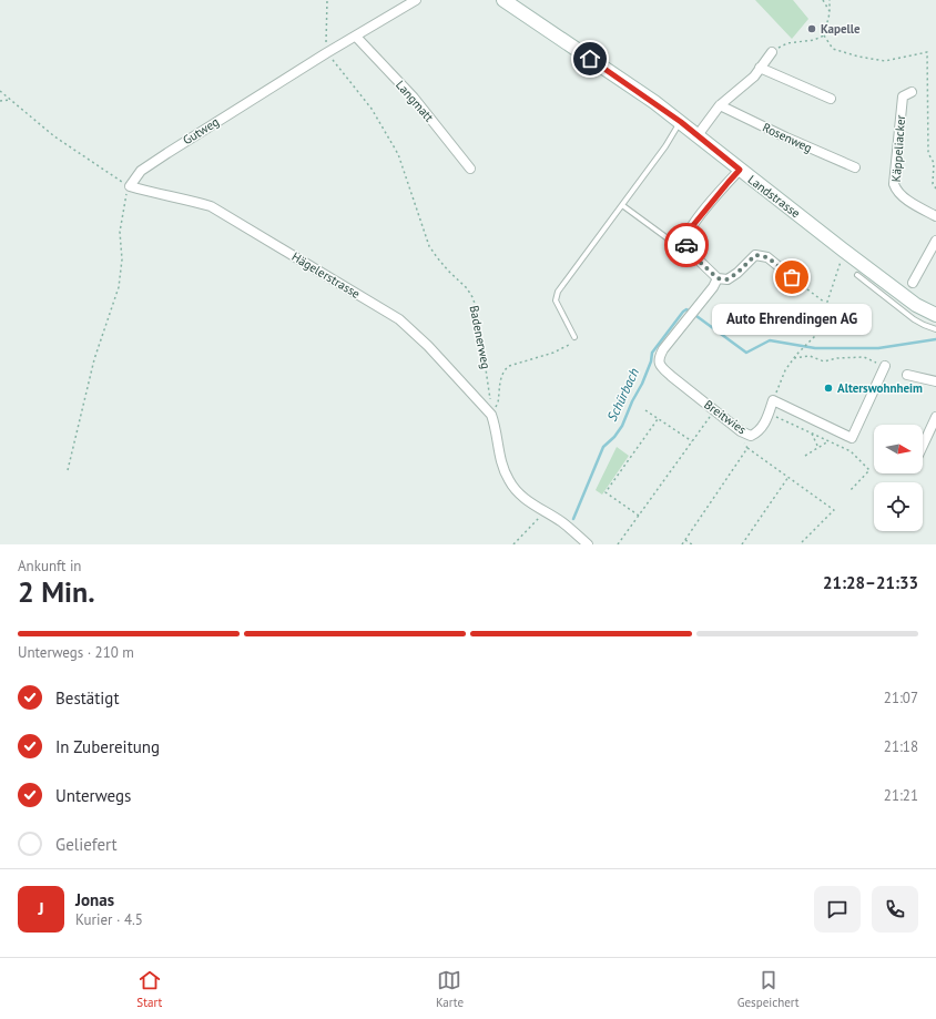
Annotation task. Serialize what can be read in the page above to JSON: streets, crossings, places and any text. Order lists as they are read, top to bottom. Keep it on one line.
{"streets":{"main road":["Landstrasse"],"street":["Langmatt","Gutweg","Rosenweg","Käppeliacker","Hägelerstrasse","Breitwies"],"path":["Badenerweg"]},"crossings":[["Langmatt","Gutweg"],["Gutweg","Hägelerstrasse"],["Gutweg","Badenerweg"],["Hägelerstrasse","Badenerweg"]],"water":["Schürbach"],"places":["Kapelle","Auto Ehrendingen AG","Alterswohnheim"],"north":"right","page":{"bubble":"Auto Ehrendingen AG","heading":["2 Min.","Ankunft in","21:28–21:33"],"panel":["Jonas","Kurier · 4.5"],"bar":"Unterwegs · 210 m","list":[["Bestätigt","21:07"],["In Zubereitung","21:18"],["Unterwegs","21:21"],"Geliefert"],"round":"J","tabs":["Start","Karte","Gespeichert"]}}
